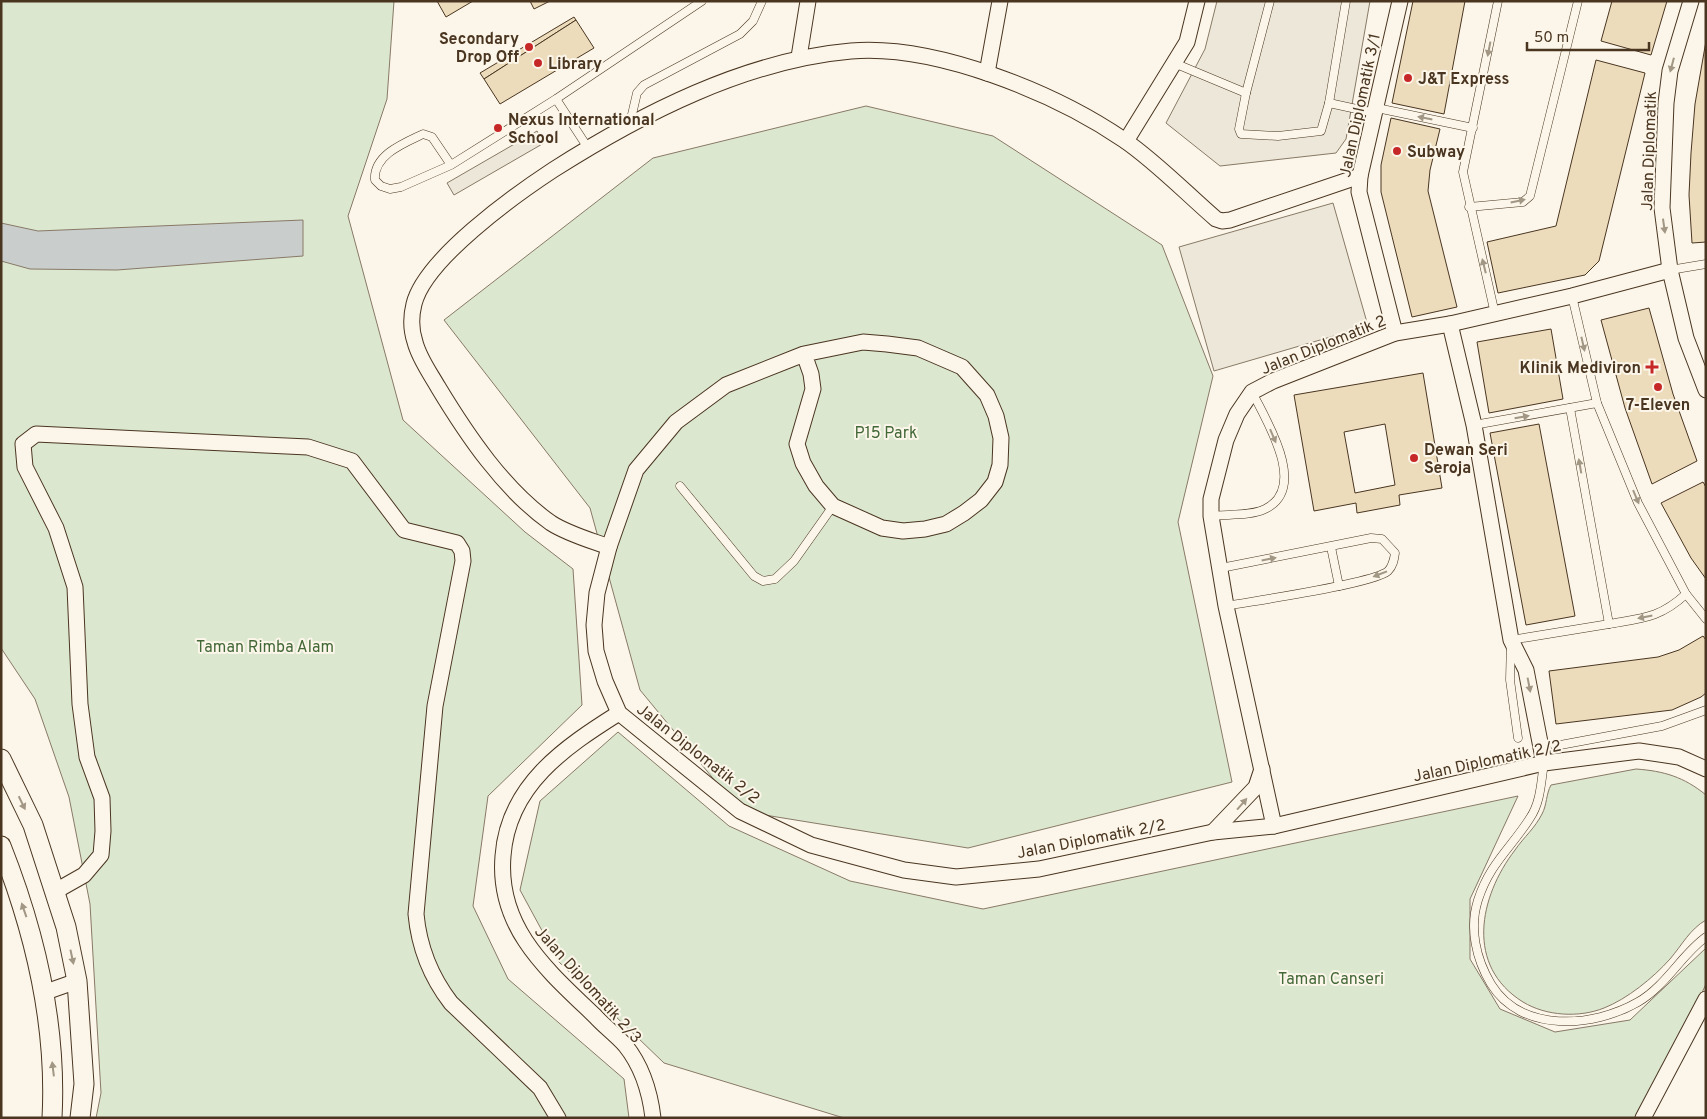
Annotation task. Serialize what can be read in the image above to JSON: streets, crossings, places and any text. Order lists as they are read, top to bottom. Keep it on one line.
{"streets":{"street":["Jalan Diplomatik 3/1","Jalan Diplomatik","Jalan Diplomatik 2","Jalan Diplomatik 2/2","Jalan Diplomatik 2/3"]},"crossings":[["Jalan Diplomatik 3/1","Jalan Diplomatik 2"],["Jalan Diplomatik","Jalan Diplomatik 2"],["Jalan Diplomatik 2","Jalan Diplomatik 2/2"],["Jalan Diplomatik 2/2","Jalan Diplomatik 2/3"]],"one_way":["Jalan Diplomatik"],"parks":["P15 Park","Taman Rimba Alam","Taman Canseri"],"places":{"other":["Secondary Drop Off","Library","J&T Express","Nexus International School","Subway","7-Eleven","Dewan Seri Seroja"],"health":["Klinik Mediviron"]},"scale_bar":"50 m"}
